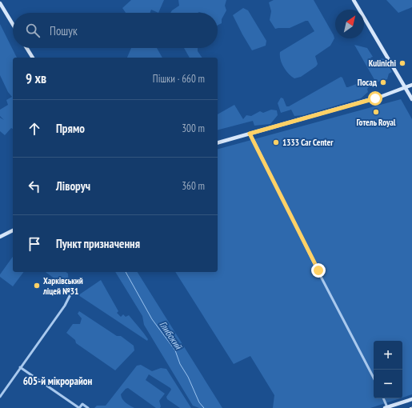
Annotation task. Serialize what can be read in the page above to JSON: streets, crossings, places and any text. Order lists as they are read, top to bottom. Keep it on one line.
{"districts":["605-й мікрорайон"],"water":["Глибокий"],"places":["Kulinichi","Посад","Готель Royal","1333 Car Center","Харківський ліцей №31"],"north":"top right","page":{"search":"Пошук","heading":["9 хв","Пішки · 660 m"],"list":[["Прямо","300 m"],["Ліворуч","360 m"],"Пункт призначення"],"map_buttons":["+","−"]}}
